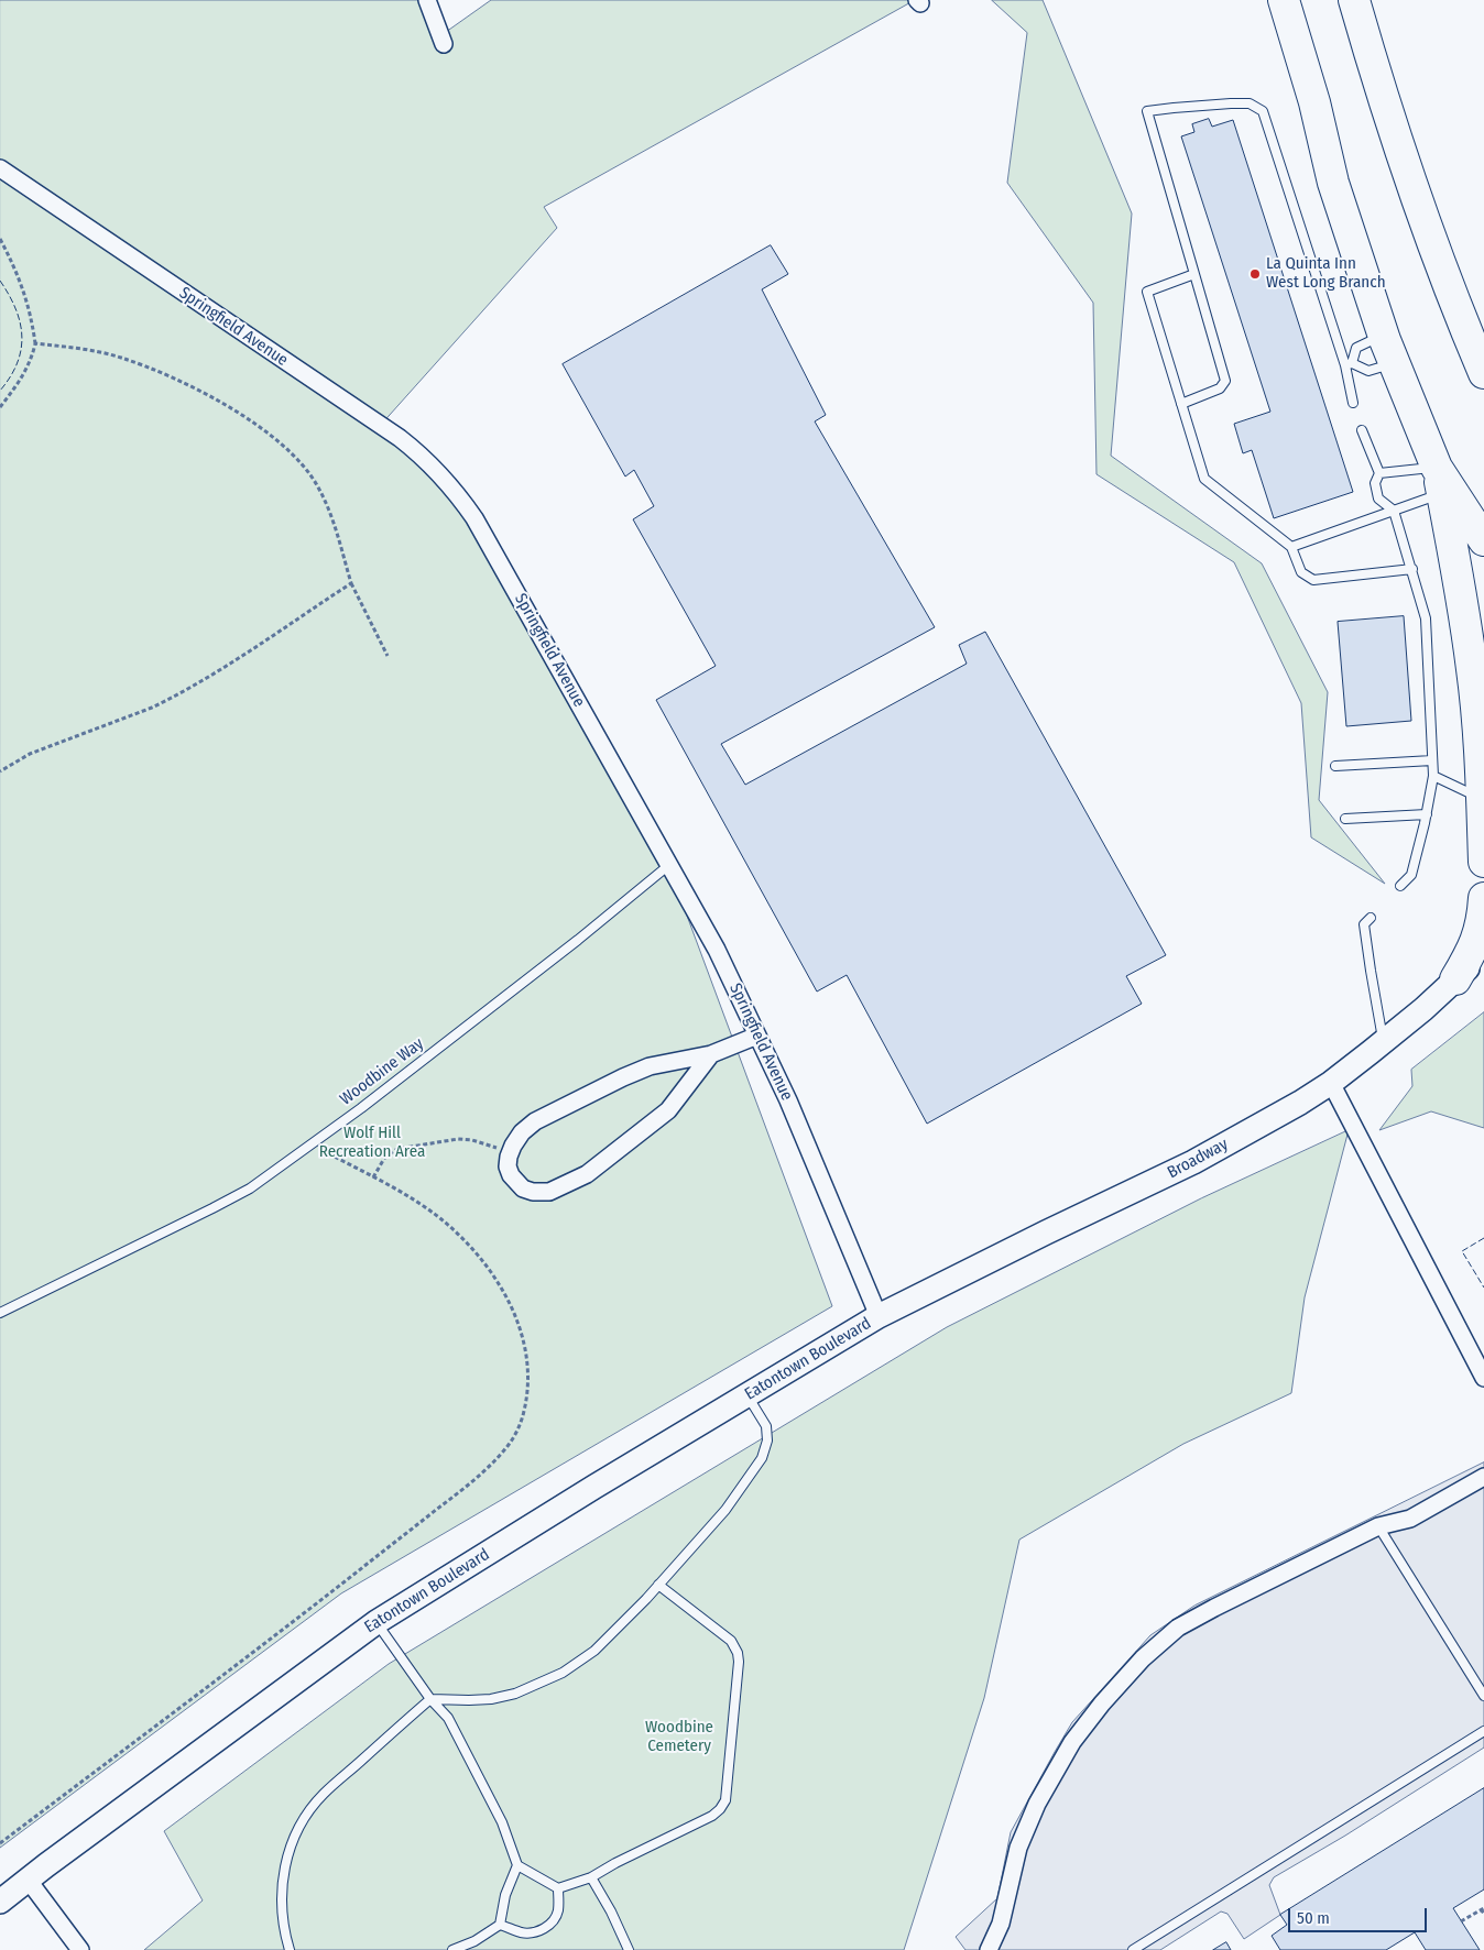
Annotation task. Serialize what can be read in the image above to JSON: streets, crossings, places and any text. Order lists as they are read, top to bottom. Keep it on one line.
{"streets":{"street":["Springfield Avenue","Broadway","Eatontown Boulevard"],"lane":["Woodbine Way"]},"crossings":[["Springfield Avenue","Woodbine Way"],["Springfield Avenue","Broadway"],["Springfield Avenue","Eatontown Boulevard"],["Broadway","Eatontown Boulevard"]],"parks":["Wolf Hill Recreation Area","Woodbine Cemetery"],"places":["La Quinta Inn West Long Branch"],"scale_bar":"50 m"}
